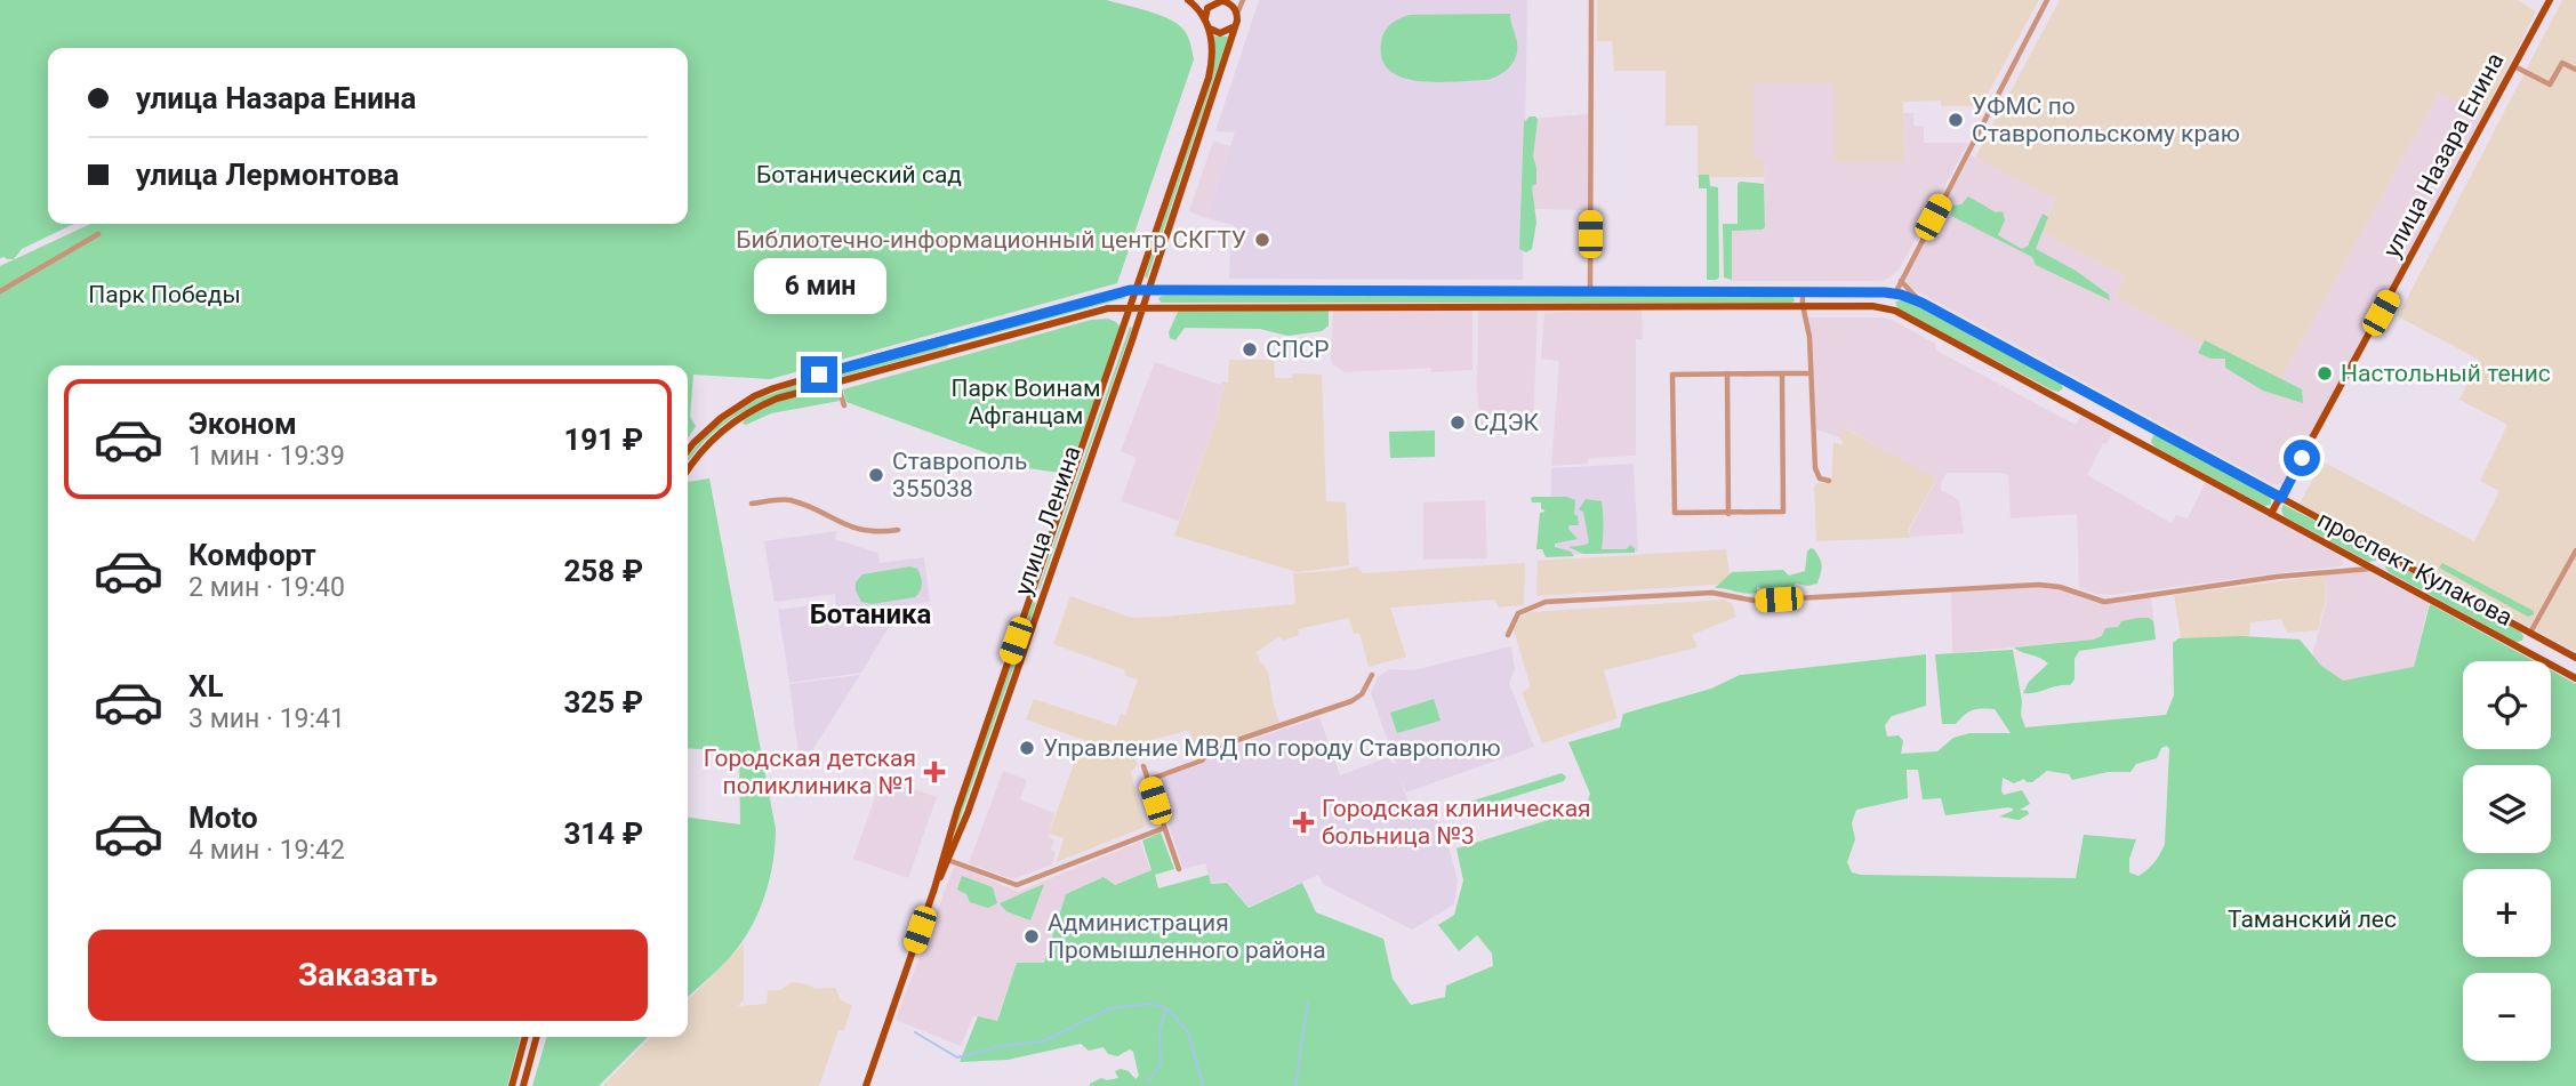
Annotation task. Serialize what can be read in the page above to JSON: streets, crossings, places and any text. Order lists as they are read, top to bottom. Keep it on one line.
{"streets":{"main road":["улица Назара Енина","улица Ленина","проспект Кулакова"]},"crossings":[["улица Назара Енина","проспект Кулакова"],["улица Ленина","проспект Кулакова"]],"districts":["Ботаника"],"parks":["Ботанический сад","Парк Победы","Парк Воинам Афганцам","Таманский лес"],"places":{"other":["УФМС по Ставропольскому краю","Библиотечно-информационный центр СКГТУ","СПСР","Настольный тенис","СДЭК","Ставрополь 355038","Управление МВД по городу Ставрополю","Администрация Промышленного района"],"health":["Городская детская поликлиника №1","Городская клиническая больница №3"]},"page":{"banner":["улица Назара Енина","улица Лермонтова"],"bubble":"6 мин","list":[{"name":"Эконом","note":"1 мин · 19:39","value":"191 ₽"},{"name":"Комфорт","note":"2 мин · 19:40","value":"258 ₽"},{"name":"XL","note":"3 мин · 19:41","value":"325 ₽"},{"name":"Moto","note":"4 мин · 19:42","value":"314 ₽"}],"map_buttons":["+","−"],"buttons":"Заказать"}}
